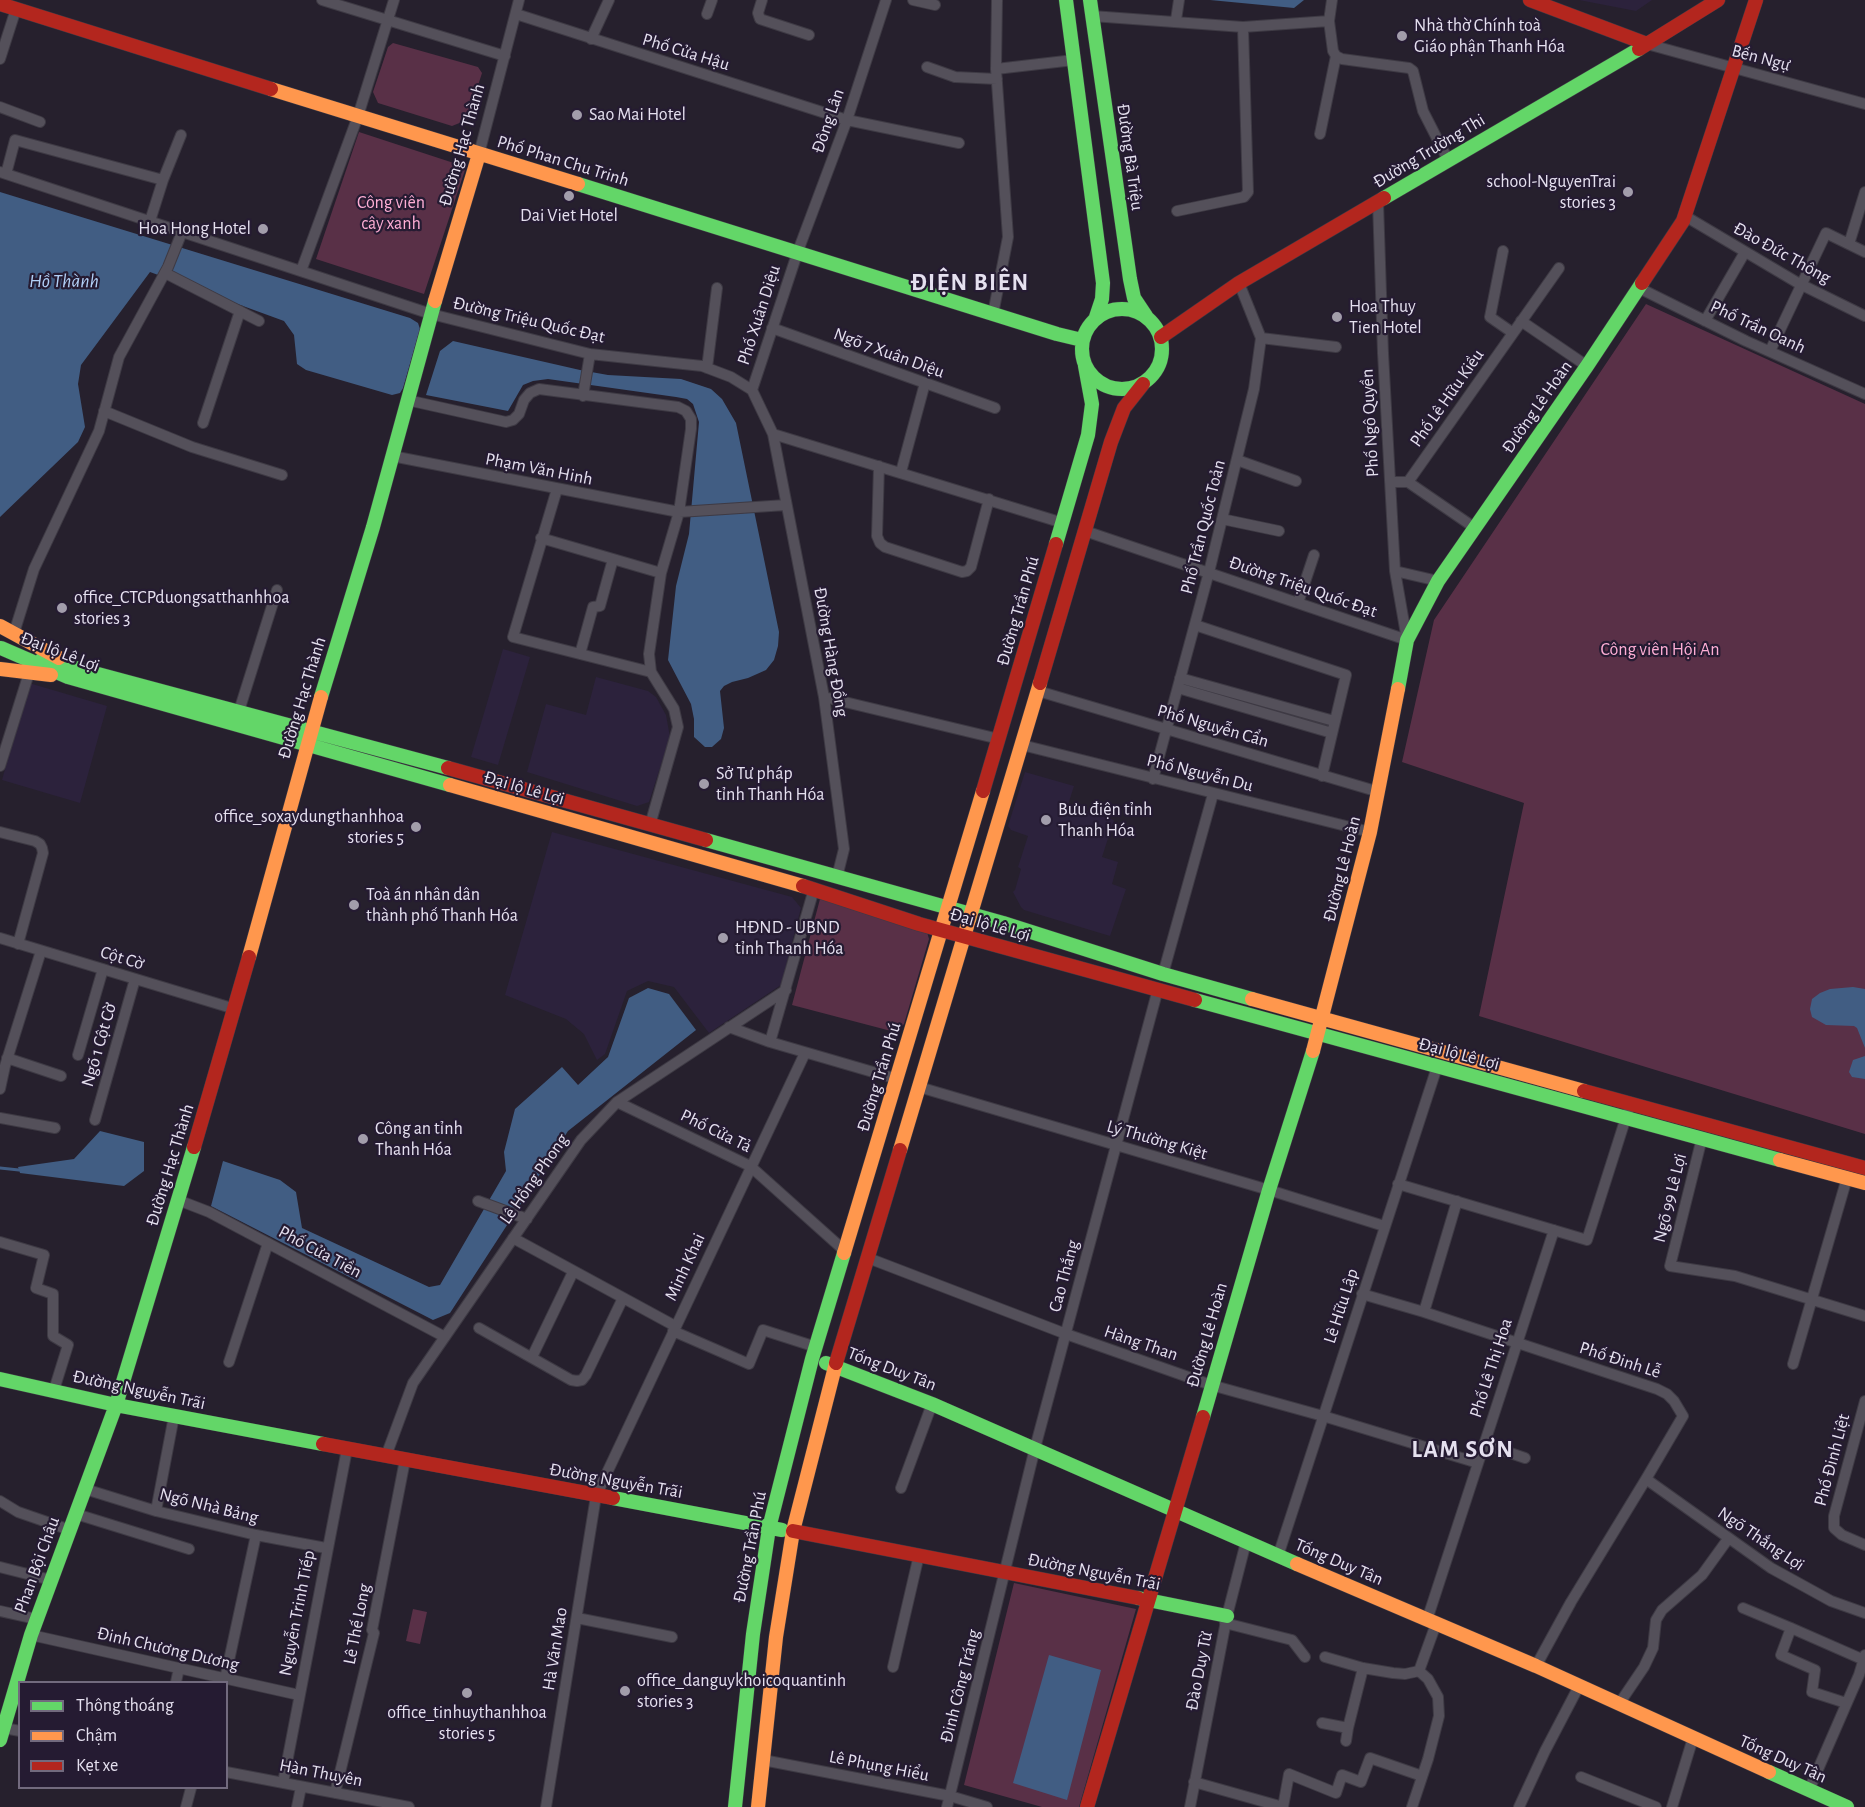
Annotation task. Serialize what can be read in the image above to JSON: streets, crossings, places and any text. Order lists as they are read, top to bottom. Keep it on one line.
{"streets":{"main road":["Đường Hạc Thành","Đường Trường Thi","Đường Bà Triệu","Phố Phan Chu Trinh","Đường Lê Hoàn","Đường Trần Phú","Đại lộ Lê Lợi","Tống Duy Tân","Đường Nguyễn Trãi","Phan Bội Châu"],"street":["Phố Cửa Hậu","Bến Ngự","Đông Lân","Đào Đức Thông","Phố Xuân Diệu","Đường Triệu Quốc Đạt","Phố Trần Oanh","Ngõ 7 Xuân Diệu","Phố Lê Hữu Kiều","Phố Ngô Quyền","Phạm Văn Hinh","Phố Trần Quốc Toản","Đường Hàng Đồng","Phố Nguyễn Cẩn","Phố Nguyễn Du","Cột Cờ","Ngõ 1 Cột Cờ","Phố Cửa Tả","Lý Thường Kiệt","Lê Hồng Phong","Ngõ 99 Lê Lợi","Phố Cửa Tiền","Minh Khai","Cao Thắng","Lê Hữu Lập","Hàng Than","Phố Đinh Lễ","Phố Lê Thị Hoa","Phố Đinh Liệt","Ngõ Nhà Bảng","Ngõ Thắng Lợi","Nguyễn Trinh Tiếp","Lê Thế Long","Đinh Chương Dương","Hà Văn Mao","Đào Duy Từ","Đinh Công Tráng","Lê Phụng Hiểu","Hàn Thuyên"]},"crossings":[["Phố Cửa Hậu","Đông Lân"],["Phố Cửa Hậu","Đường Hạc Thành"],["Bến Ngự","Đường Trường Thi"],["Bến Ngự","Đường Lê Hoàn"],["Đông Lân","Phố Phan Chu Trinh"],["Đông Lân","Phố Xuân Diệu"],["Đường Hạc Thành","Phố Phan Chu Trinh"],["Đường Hạc Thành","Đường Triệu Quốc Đạt"],["Đường Hạc Thành","Phạm Văn Hinh"],["Đường Hạc Thành","Đại lộ Lê Lợi"],["Đường Hạc Thành","Cột Cờ"],["Đường Hạc Thành","Phố Cửa Tiền"],["Đường Hạc Thành","Đường Nguyễn Trãi"],["Đường Hạc Thành","Phan Bội Châu"],["Đường Trường Thi","Đường Bà Triệu"],["Đường Trường Thi","Phố Phan Chu Trinh"],["Đường Trường Thi","Phố Ngô Quyền"],["Đường Trường Thi","Phố Trần Quốc Toản"],["Đường Trường Thi","Đường Trần Phú"],["Đường Bà Triệu","Phố Phan Chu Trinh"],["Đường Bà Triệu","Đường Trần Phú"],["Phố Phan Chu Trinh","Phố Xuân Diệu"],["Phố Phan Chu Trinh","Đường Trần Phú"],["Đào Đức Thông","Đường Lê Hoàn"],["Phố Xuân Diệu","Đường Triệu Quốc Đạt"],["Phố Xuân Diệu","Ngõ 7 Xuân Diệu"],["Đường Triệu Quốc Đạt","Đường Lê Hoàn"],["Đường Triệu Quốc Đạt","Phố Ngô Quyền"],["Đường Triệu Quốc Đạt","Phố Trần Quốc Toản"],["Phố Trần Oanh","Đường Lê Hoàn"],["Đường Lê Hoàn","Phố Ngô Quyền"],["Đường Lê Hoàn","Đại lộ Lê Lợi"],["Đường Lê Hoàn","Phố Nguyễn Cẩn"],["Đường Lê Hoàn","Phố Nguyễn Du"],["Đường Lê Hoàn","Lý Thường Kiệt"],["Đường Lê Hoàn","Hàng Than"],["Đường Lê Hoàn","Tống Duy Tân"],["Đường Lê Hoàn","Đường Nguyễn Trãi"],["Phạm Văn Hinh","Đường Hàng Đồng"],["Phố Trần Quốc Toản","Phố Nguyễn Cẩn"],["Phố Trần Quốc Toản","Phố Nguyễn Du"],["Đường Trần Phú","Đại lộ Lê Lợi"],["Đường Trần Phú","Phố Cửa Tả"],["Đường Trần Phú","Tống Duy Tân"],["Đường Trần Phú","Đường Nguyễn Trãi"],["Đại lộ Lê Lợi","Đường Hàng Đồng"],["Đại lộ Lê Lợi","Ngõ 99 Lê Lợi"],["Đại lộ Lê Lợi","Cao Thắng"],["Đại lộ Lê Lợi","Lê Hữu Lập"],["Cột Cờ","Ngõ 1 Cột Cờ"],["Phố Cửa Tả","Lê Hồng Phong"],["Phố Cửa Tả","Minh Khai"],["Lý Thường Kiệt","Cao Thắng"],["Lý Thường Kiệt","Lê Hữu Lập"],["Lê Hồng Phong","Phố Cửa Tiền"],["Lê Hồng Phong","Đường Nguyễn Trãi"],["Minh Khai","Đường Nguyễn Trãi"],["Minh Khai","Hà Văn Mao"],["Cao Thắng","Hàng Than"],["Cao Thắng","Tống Duy Tân"],["Cao Thắng","Đường Nguyễn Trãi"],["Cao Thắng","Đinh Công Tráng"],["Lê Hữu Lập","Hàng Than"],["Lê Hữu Lập","Phố Đinh Lễ"],["Lê Hữu Lập","Tống Duy Tân"],["Hàng Than","Phố Lê Thị Hoa"],["Phố Đinh Lễ","Phố Lê Thị Hoa"],["Phố Đinh Lễ","Tống Duy Tân"],["Phố Đinh Lễ","Ngõ Thắng Lợi"],["Phố Lê Thị Hoa","Tống Duy Tân"],["Tống Duy Tân","Đào Duy Từ"],["Đường Nguyễn Trãi","Phan Bội Châu"],["Đường Nguyễn Trãi","Nguyễn Trinh Tiếp"],["Đường Nguyễn Trãi","Lê Thế Long"],["Đường Nguyễn Trãi","Hà Văn Mao"],["Đường Nguyễn Trãi","Đào Duy Từ"],["Đường Nguyễn Trãi","Đinh Công Tráng"],["Ngõ Nhà Bảng","Phan Bội Châu"],["Ngõ Nhà Bảng","Nguyễn Trinh Tiếp"],["Phan Bội Châu","Đinh Chương Dương"],["Nguyễn Trinh Tiếp","Đinh Chương Dương"],["Nguyễn Trinh Tiếp","Hàn Thuyên"],["Lê Thế Long","Hàn Thuyên"],["Đinh Công Tráng","Lê Phụng Hiểu"]],"districts":["ĐIỆN BIÊN","LAM SƠN"],"water":["Hồ Thành"],"parks":["Công viên cây xanh","Công viên Hội An"],"places":["Nhà thờ Chính toà Giáo phận Thanh Hóa","Sao Mai Hotel","school-NguyenTrai stories 3","Dai Viet Hotel","Hoa Hong Hotel","Hoa Thuy Tien Hotel","office_CTCPduongsatthanhhoa stories 3","Sở Tư pháp tỉnh Thanh Hóa","Bưu điện tỉnh Thanh Hóa","office_soxaydungthanhhoa stories 5","Toà án nhân dân thành phố Thanh Hóa","HĐND - UBND tỉnh Thanh Hóa","Công an tỉnh Thanh Hóa","office_danguykhoicoquantinh stories 3","office_tinhuythanhhoa stories 5"],"legend":["Thông thoáng","Chậm","Kẹt xe"]}
